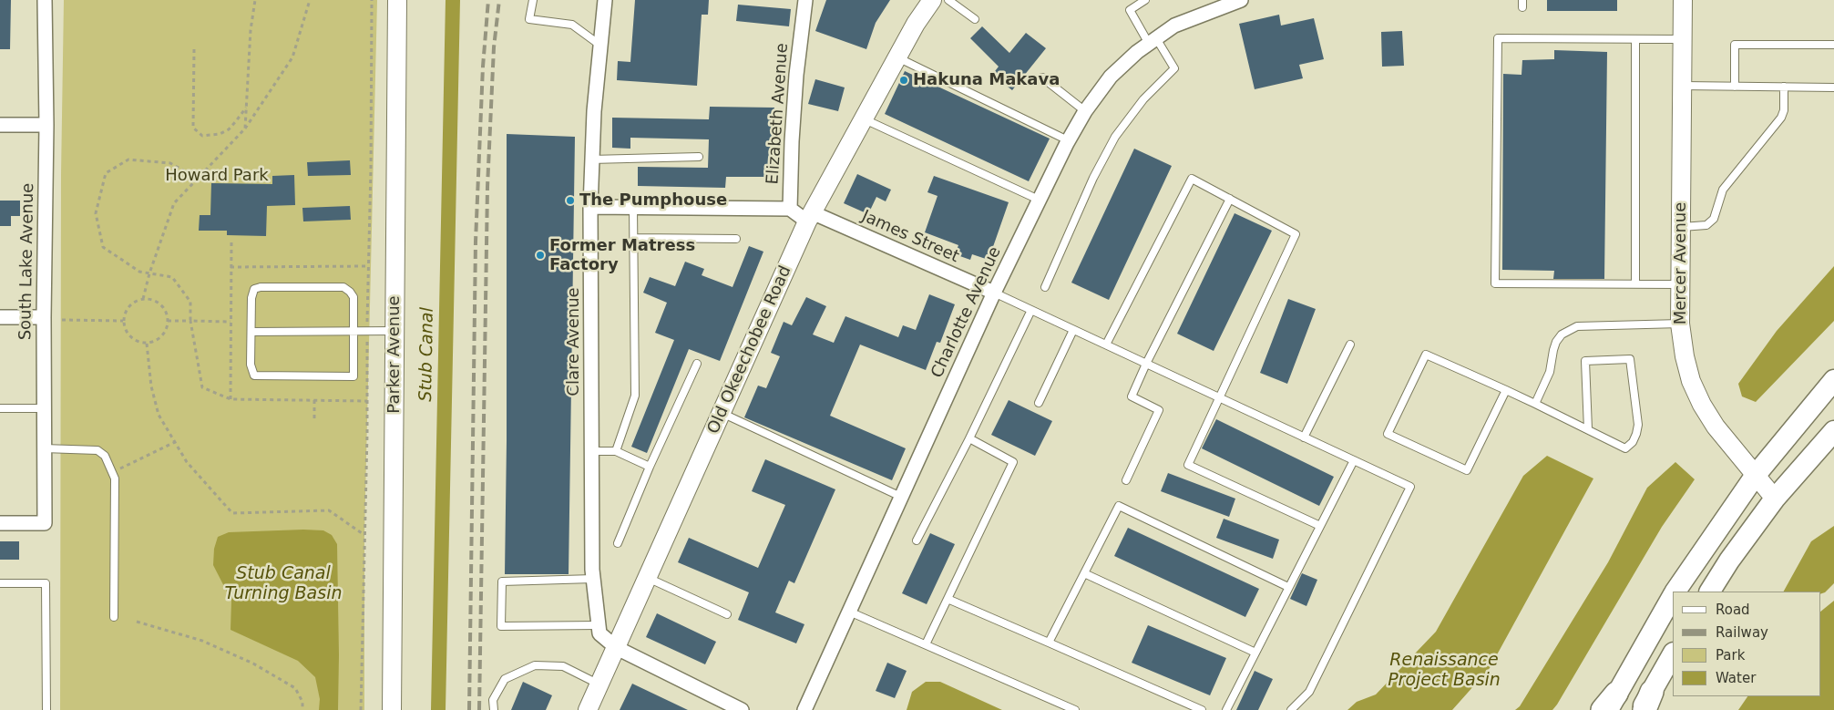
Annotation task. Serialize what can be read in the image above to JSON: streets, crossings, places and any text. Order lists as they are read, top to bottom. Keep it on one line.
{"streets":{"street":["Elizabeth Avenue","James Street","South Lake Avenue","Mercer Avenue","Charlotte Avenue","Clare Avenue","Old Okeechobee Road","Parker Avenue"]},"crossings":[["James Street","Charlotte Avenue"],["James Street","Old Okeechobee Road"],["Clare Avenue","Old Okeechobee Road"]],"water":["Stub Canal","Stub Canal Turning Basin","Renaissance Project Basin"],"parks":["Howard Park"],"places":["Hakuna Makava","The Pumphouse","Former Matress Factory"],"legend":["Road","Railway","Park","Water"]}
